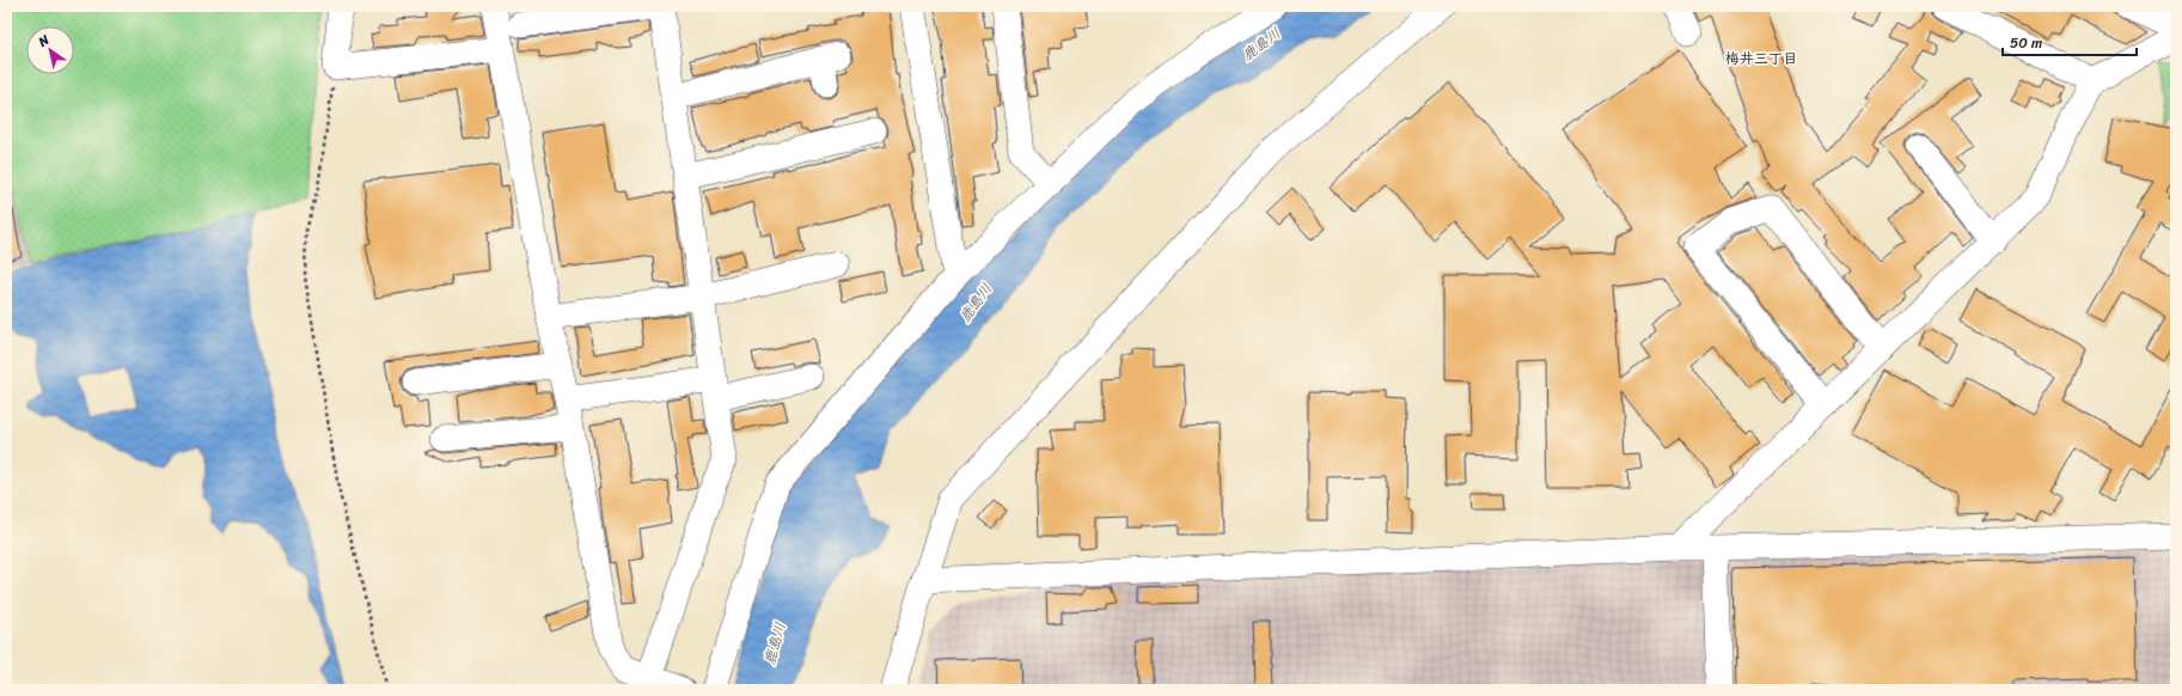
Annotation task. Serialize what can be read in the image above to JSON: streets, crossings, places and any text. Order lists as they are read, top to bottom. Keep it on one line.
{"districts":["梅井三丁目"],"water":["鹿島川"],"scale_bar":"50 m","north":"top left"}
